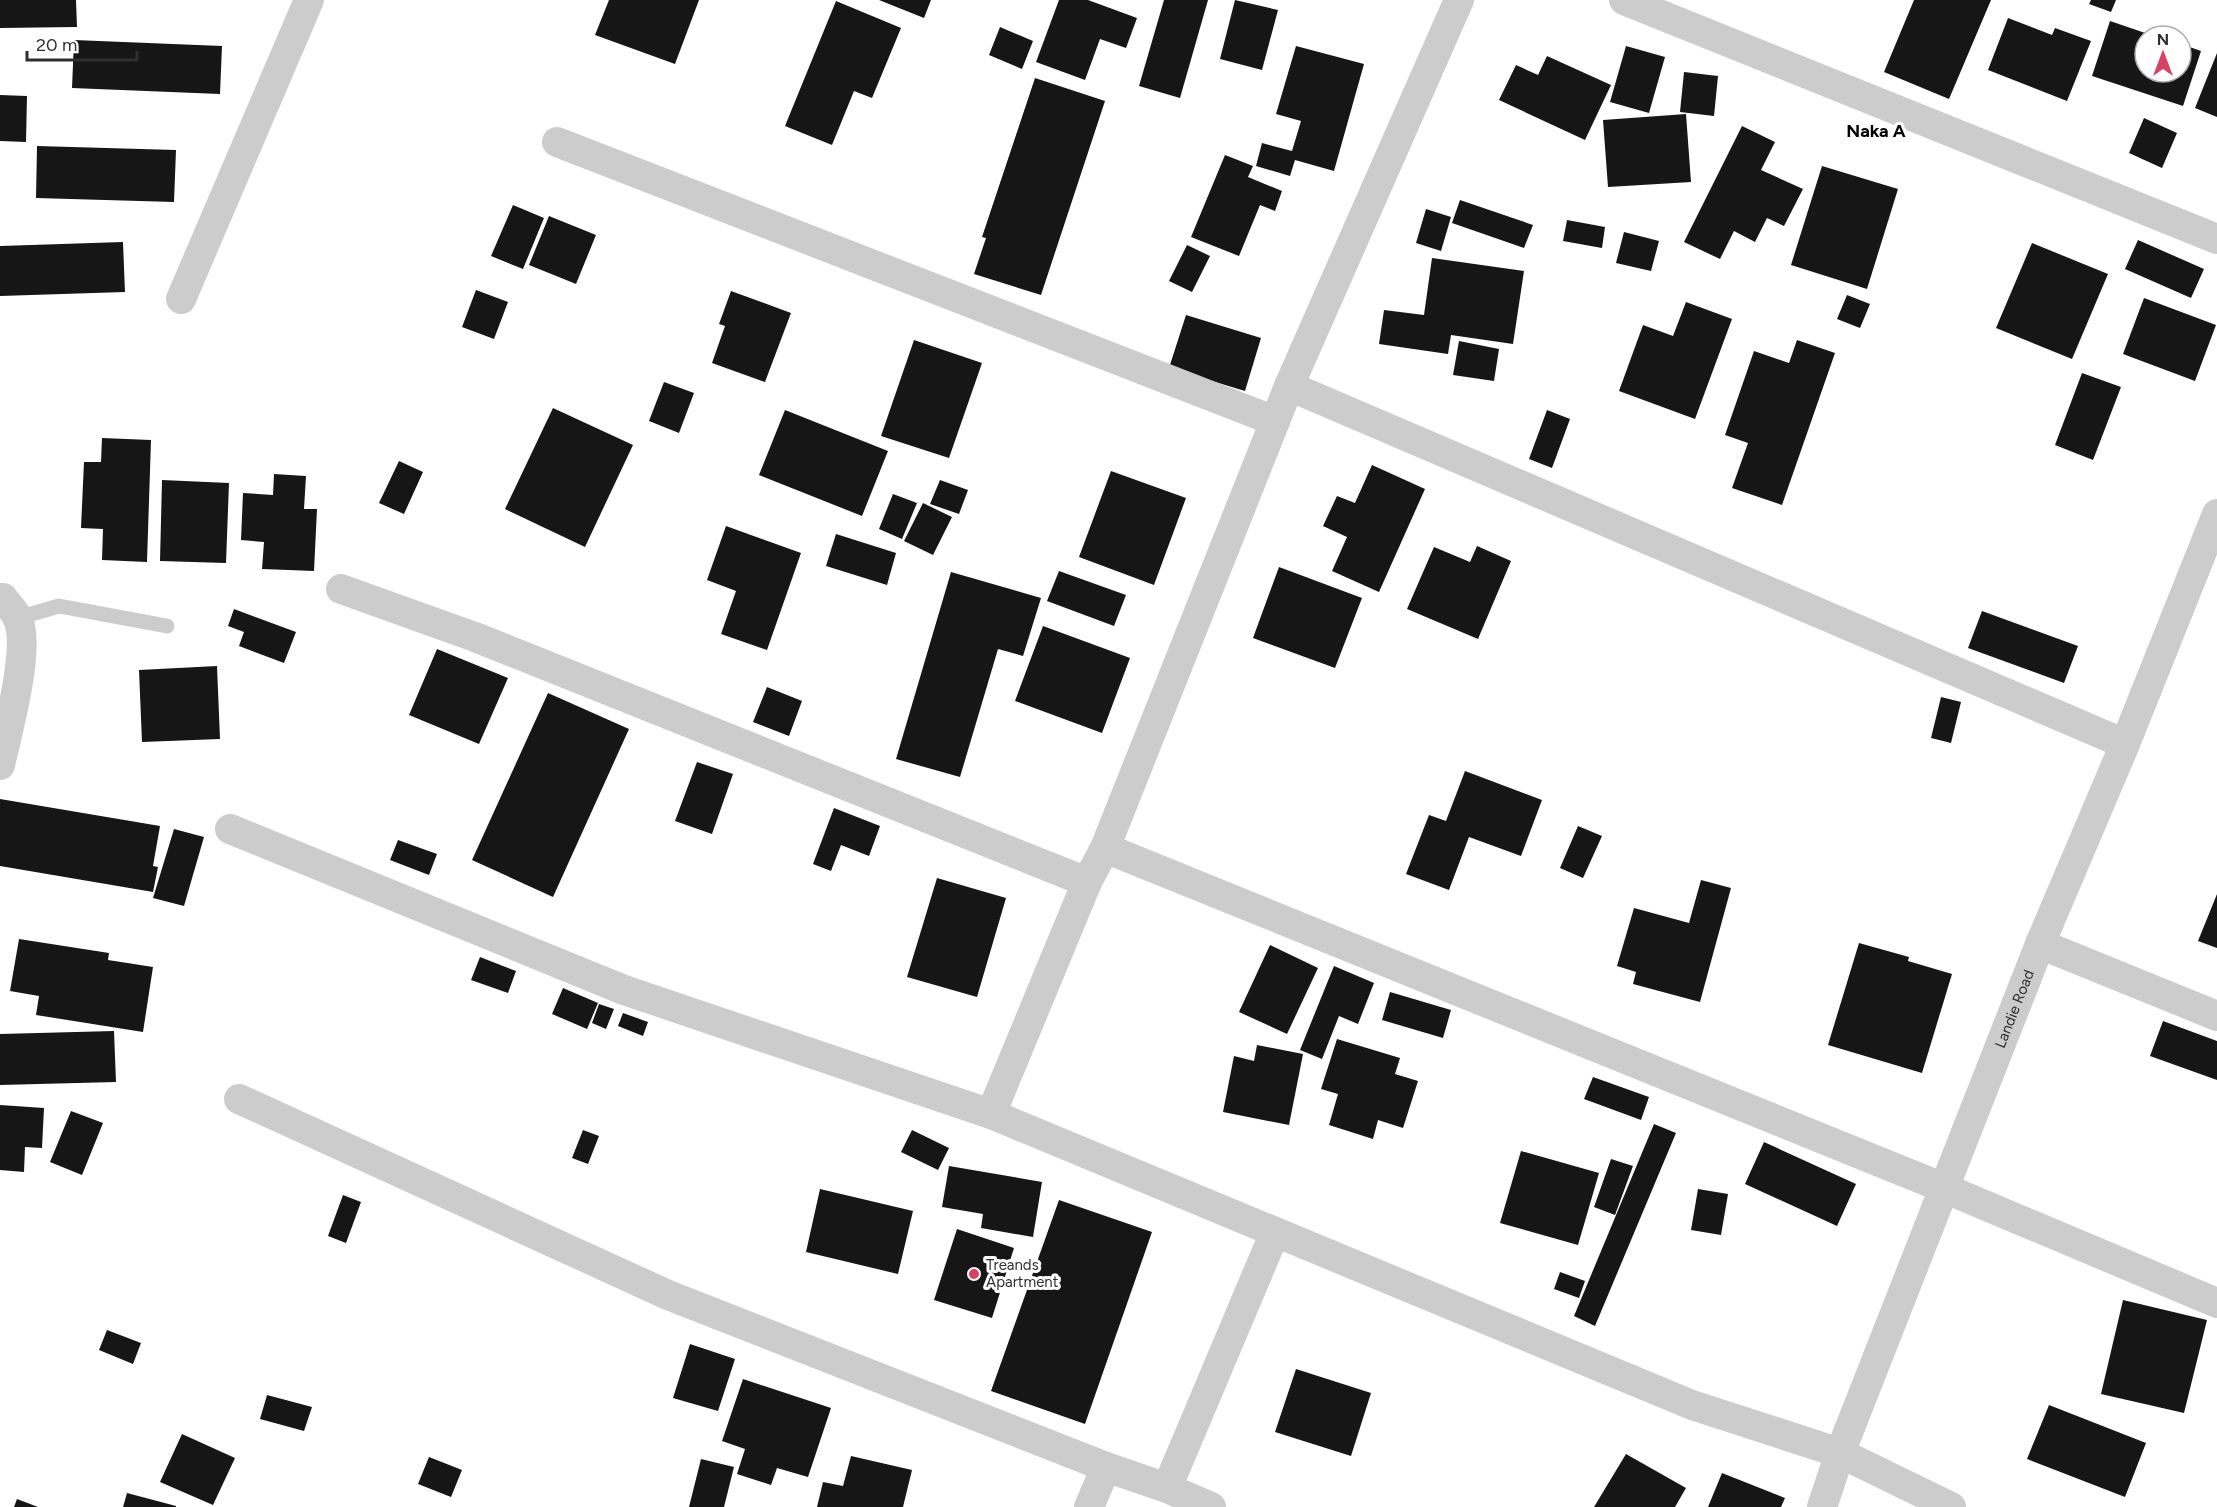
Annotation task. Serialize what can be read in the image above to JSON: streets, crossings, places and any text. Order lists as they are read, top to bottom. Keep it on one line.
{"streets":{"street":["Landie Road"]},"districts":["Naka A"],"places":["Treands Apartment"],"scale_bar":"20 m","north":"top"}
